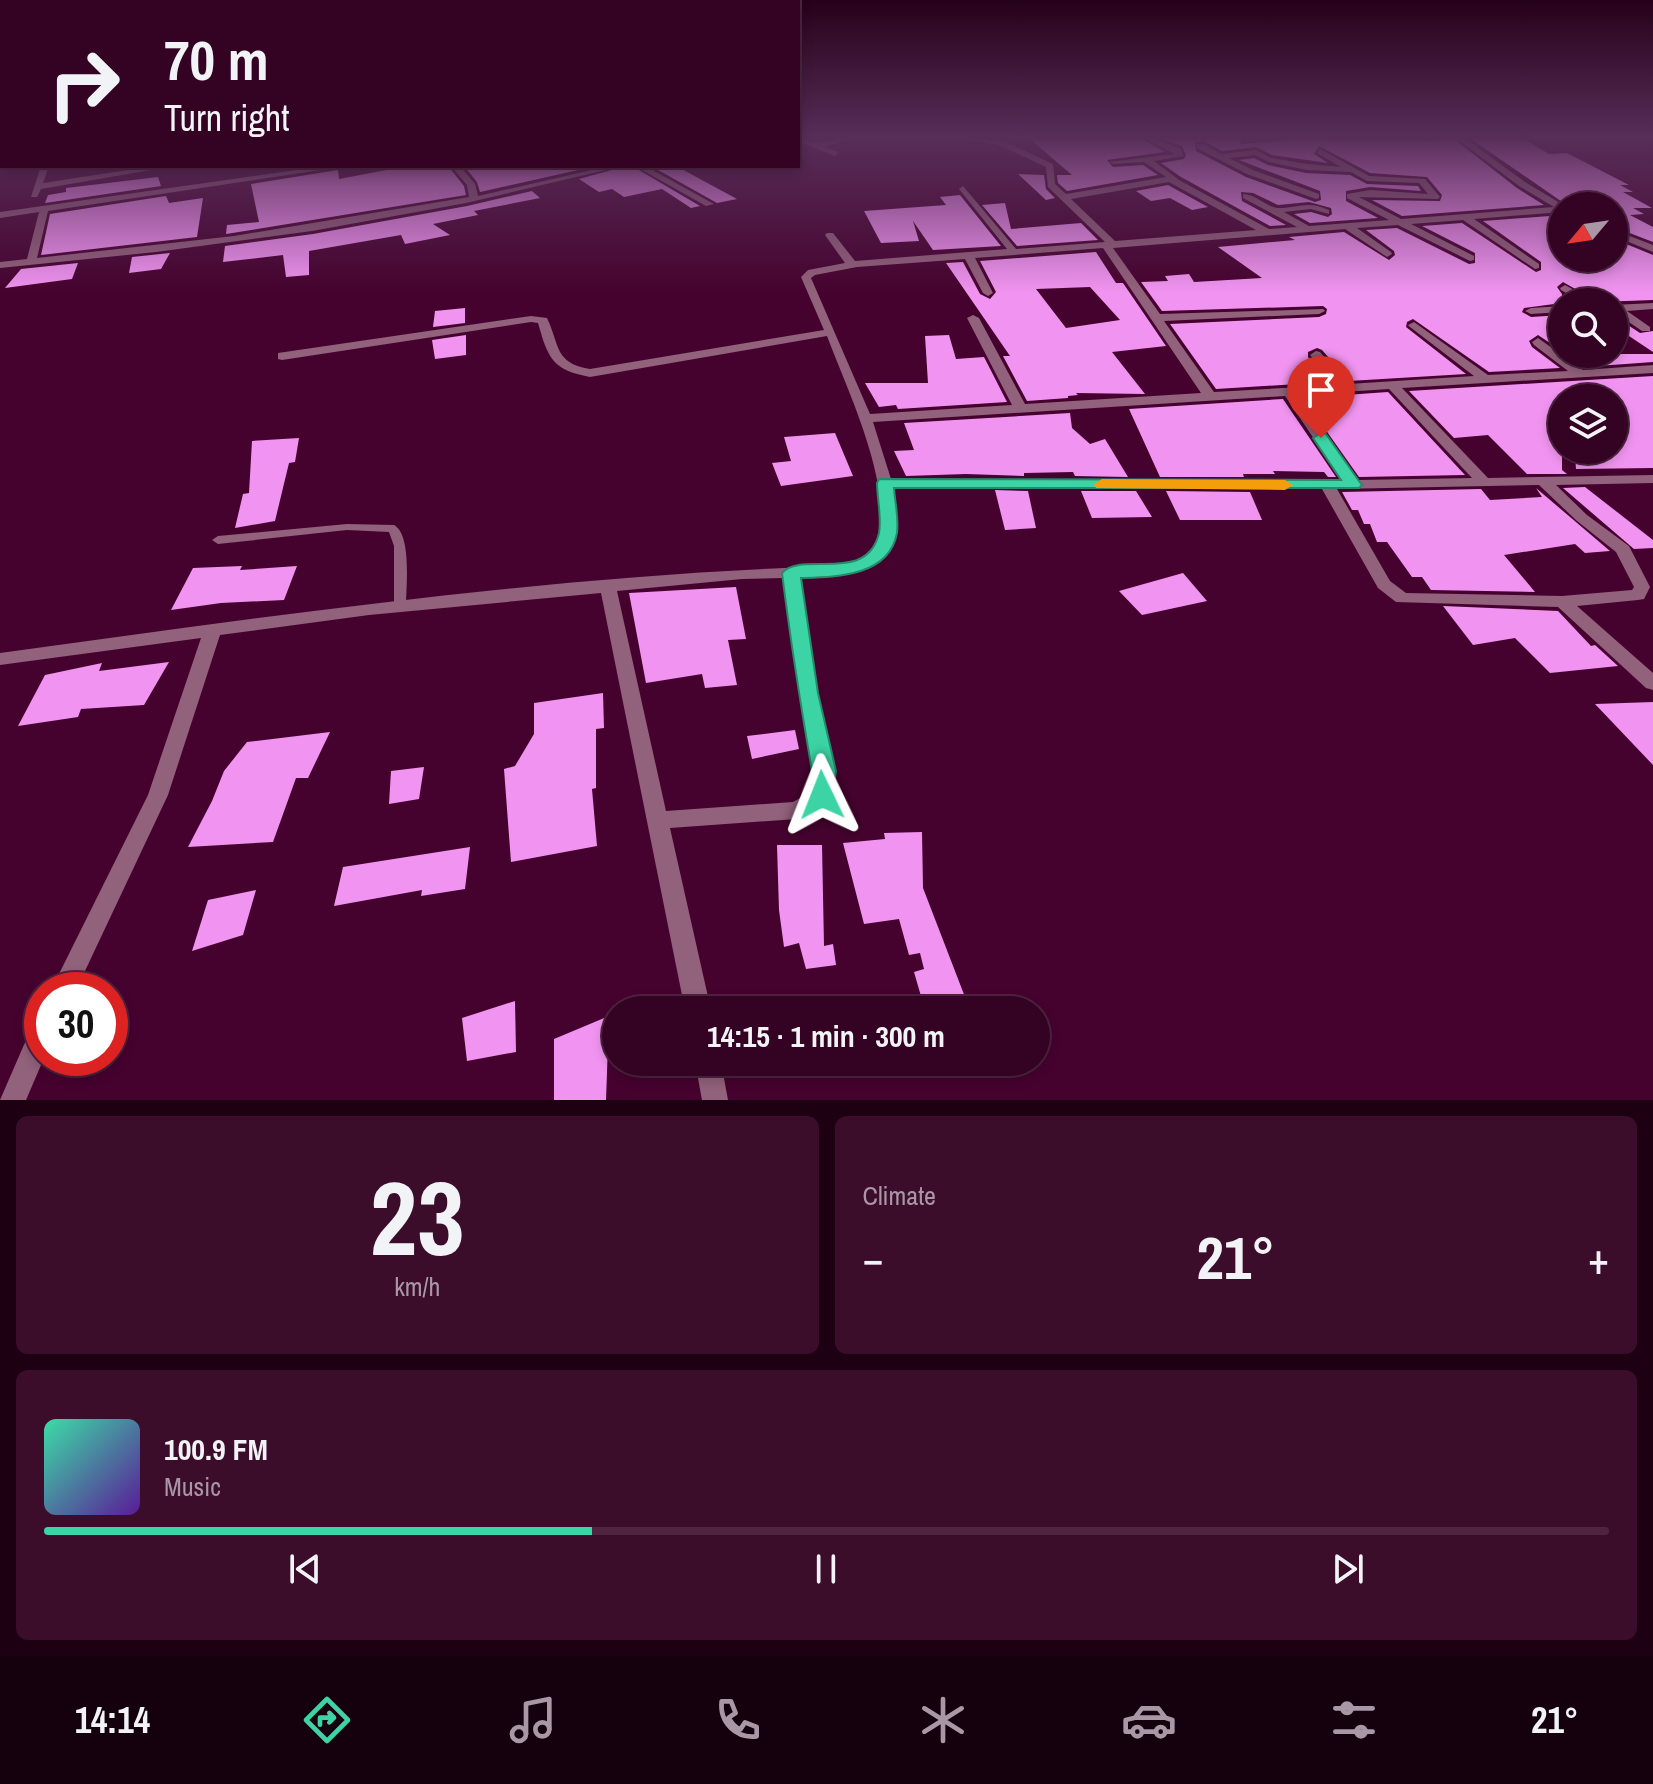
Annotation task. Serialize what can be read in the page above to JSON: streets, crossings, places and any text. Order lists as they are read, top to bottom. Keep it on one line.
{"north":"bottom left","page":{"turn":["70 m","Turn right"],"limit":"30","trip":"14:15 · 1 min · 300 m","tile":[["23","km/h"],"Climate"],"heat":["−","21°","+"],"song":["100.9 FM","Music"],"tabs":["14:14","21°"]}}
